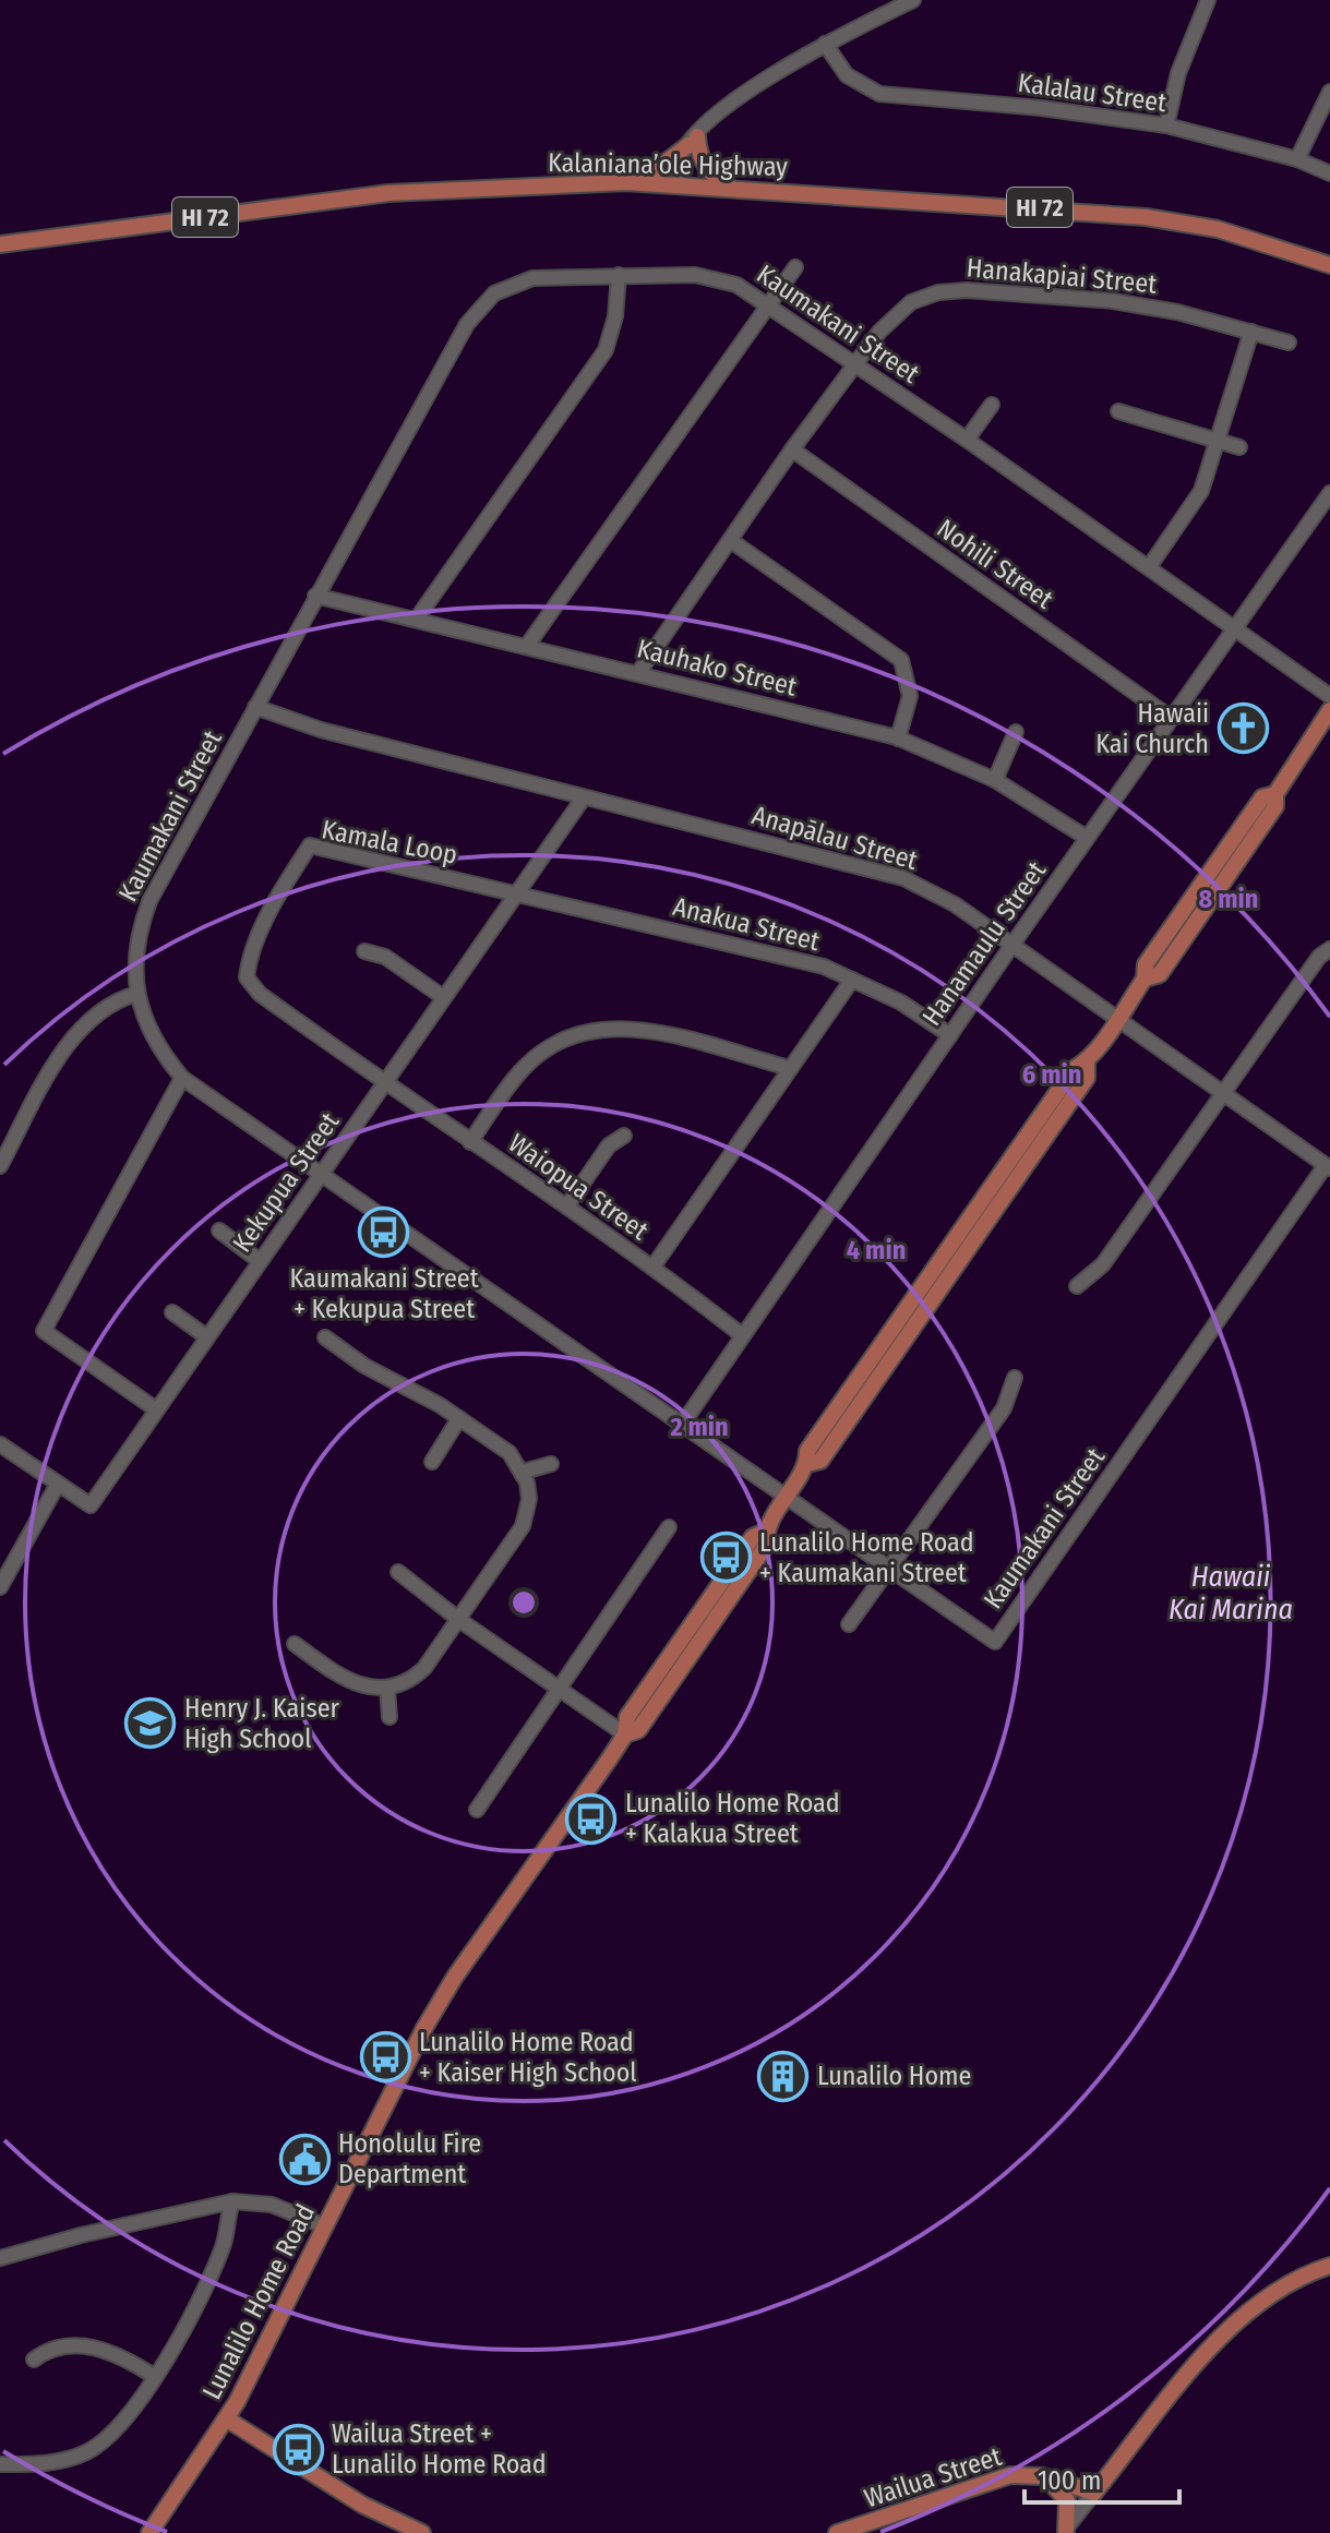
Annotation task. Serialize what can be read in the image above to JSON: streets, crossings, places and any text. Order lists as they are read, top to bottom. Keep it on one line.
{"streets":{"main road":["Kalaniana’ole Highway","HI 72","Lunalilo Home Road","Wailua Street"],"street":["Kalalau Street","Hanakapiai Street","Kaumakani Street","Nohili Street","Kauhako Street","Anapālau Street","Kamala Loop","Anakua Street","Hanamaulu Street","Kekupua Street","Waiopua Street"]},"crossings":[["Hanakapiai Street","Kaumakani Street"],["Hanakapiai Street","Nohili Street"],["Hanakapiai Street","Kauhako Street"],["Kaumakani Street","Kauhako Street"],["Kaumakani Street","Anapālau Street"],["Kaumakani Street","Hanamaulu Street"],["Kaumakani Street","Kekupua Street"],["Kaumakani Street","Lunalilo Home Road"],["Nohili Street","Hanamaulu Street"],["Kauhako Street","Hanamaulu Street"],["Anapālau Street","Hanamaulu Street"],["Anapālau Street","Kekupua Street"],["Anapālau Street","Lunalilo Home Road"],["Kamala Loop","Anakua Street"],["Kamala Loop","Kekupua Street"],["Kamala Loop","Waiopua Street"],["Anakua Street","Hanamaulu Street"],["Anakua Street","Kekupua Street"],["Hanamaulu Street","Waiopua Street"],["Kekupua Street","Waiopua Street"]],"water":["Hawaii Kai Marina"],"places":{"church":["Hawaii Kai Church"],"bus stop":["Kaumakani Street + Kekupua Street","Lunalilo Home Road + Kaumakani Street","Lunalilo Home Road + Kalakua Street","Lunalilo Home Road + Kaiser High School","Wailua Street + Lunalilo Home Road"],"school or university":["Henry J. Kaiser High School"],"building":["Lunalilo Home"],"public building":["Honolulu Fire Department"]},"scale_bar":"100 m","rings":["8 min","6 min","4 min","2 min"]}
